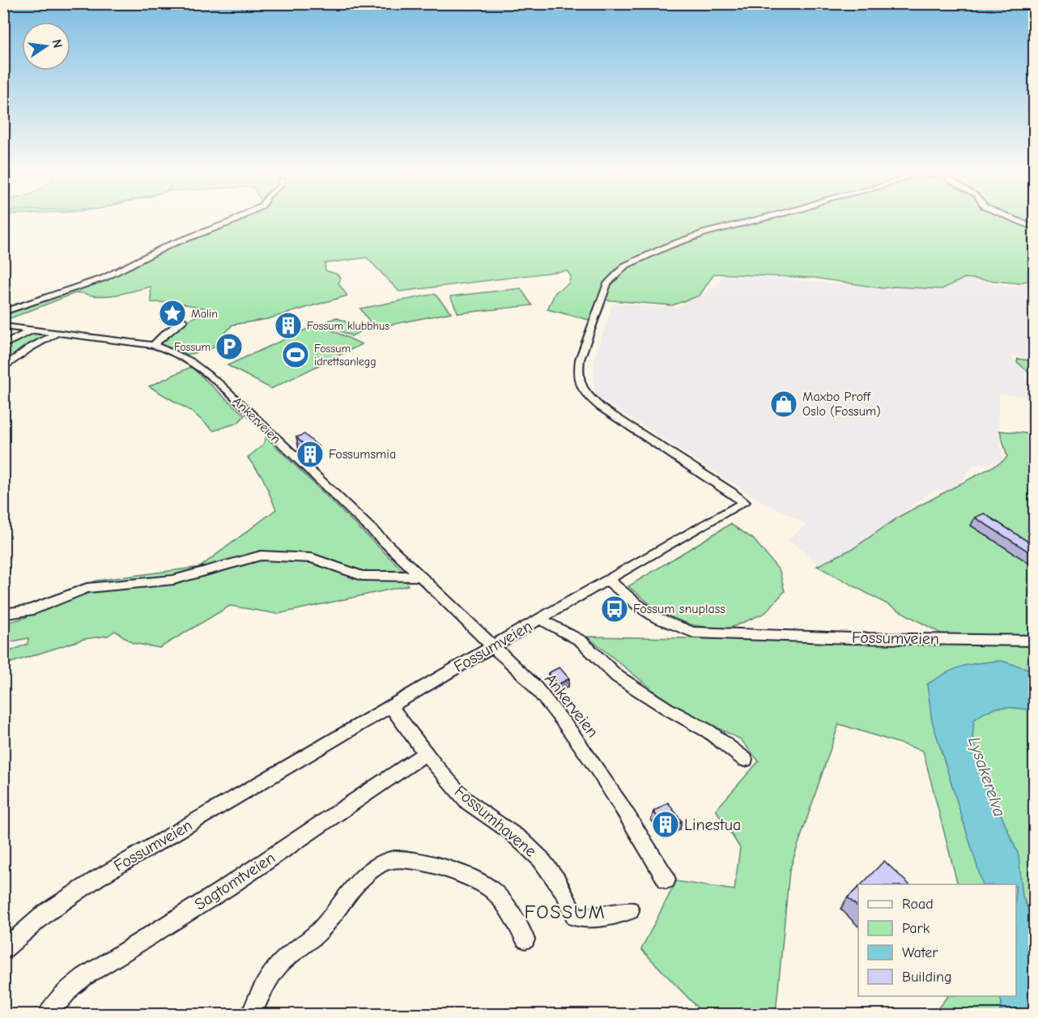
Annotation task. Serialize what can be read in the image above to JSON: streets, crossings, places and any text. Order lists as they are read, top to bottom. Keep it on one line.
{"streets":{"street":["Ankerveien","Fossumveien","Fossumhavene","Sagtomtveien"]},"crossings":[["Ankerveien","Fossumveien"],["Fossumveien","Fossumhavene"],["Fossumhavene","Sagtomtveien"]],"districts":["FOSSUM"],"water":["Lysakerelva"],"places":{"place":["Malin"],"building":["Fossum klubbhus","Fossumsmia","Linestua"],"parking":["Fossum"],"sports":["Fossum idrettsanlegg"],"shop":["Maxbo Proff Oslo (Fossum)"],"bus stop":["Fossum snuplass"]},"legend":["Road","Park","Water","Building"],"north":"right"}
